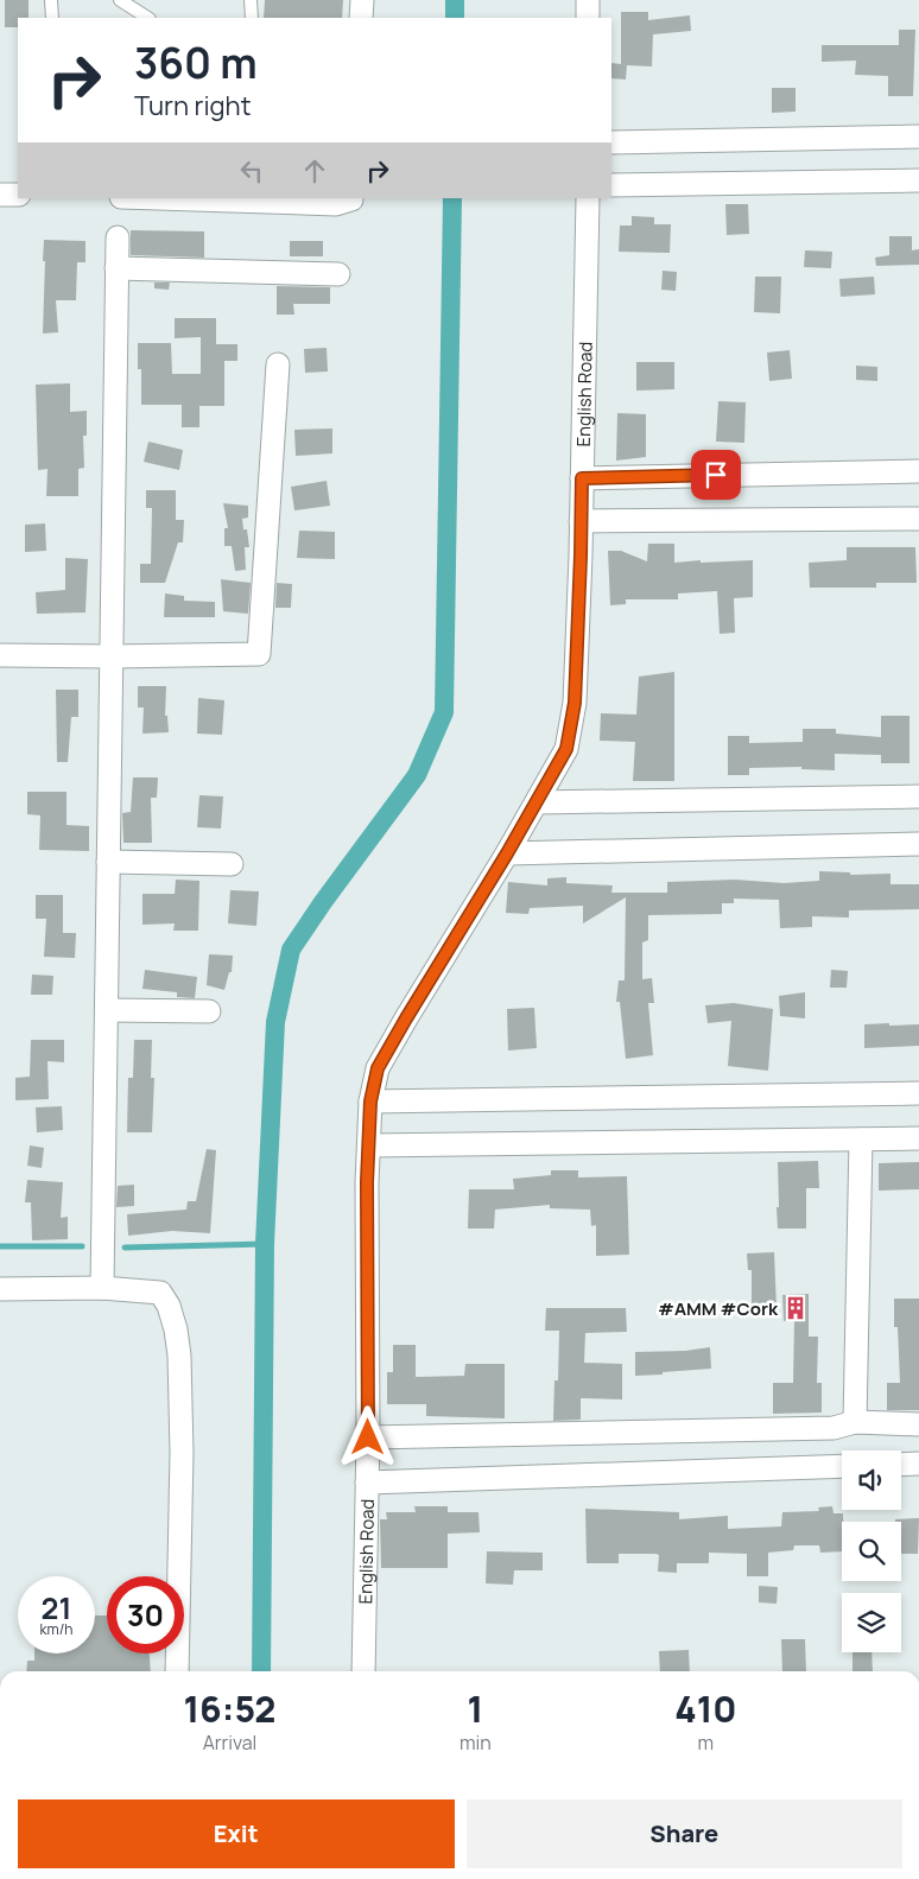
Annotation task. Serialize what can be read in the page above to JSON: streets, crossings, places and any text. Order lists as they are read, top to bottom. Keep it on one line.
{"streets":{"street":["English Road"]},"places":{"building":["#AMM #Cork"]},"page":{"turn":["360 m","Turn right"],"speed":"21 km/h","limit":"30","eta":["16:52","Arrival","1","min","410","m"],"buttons":["Exit","Share"]}}
